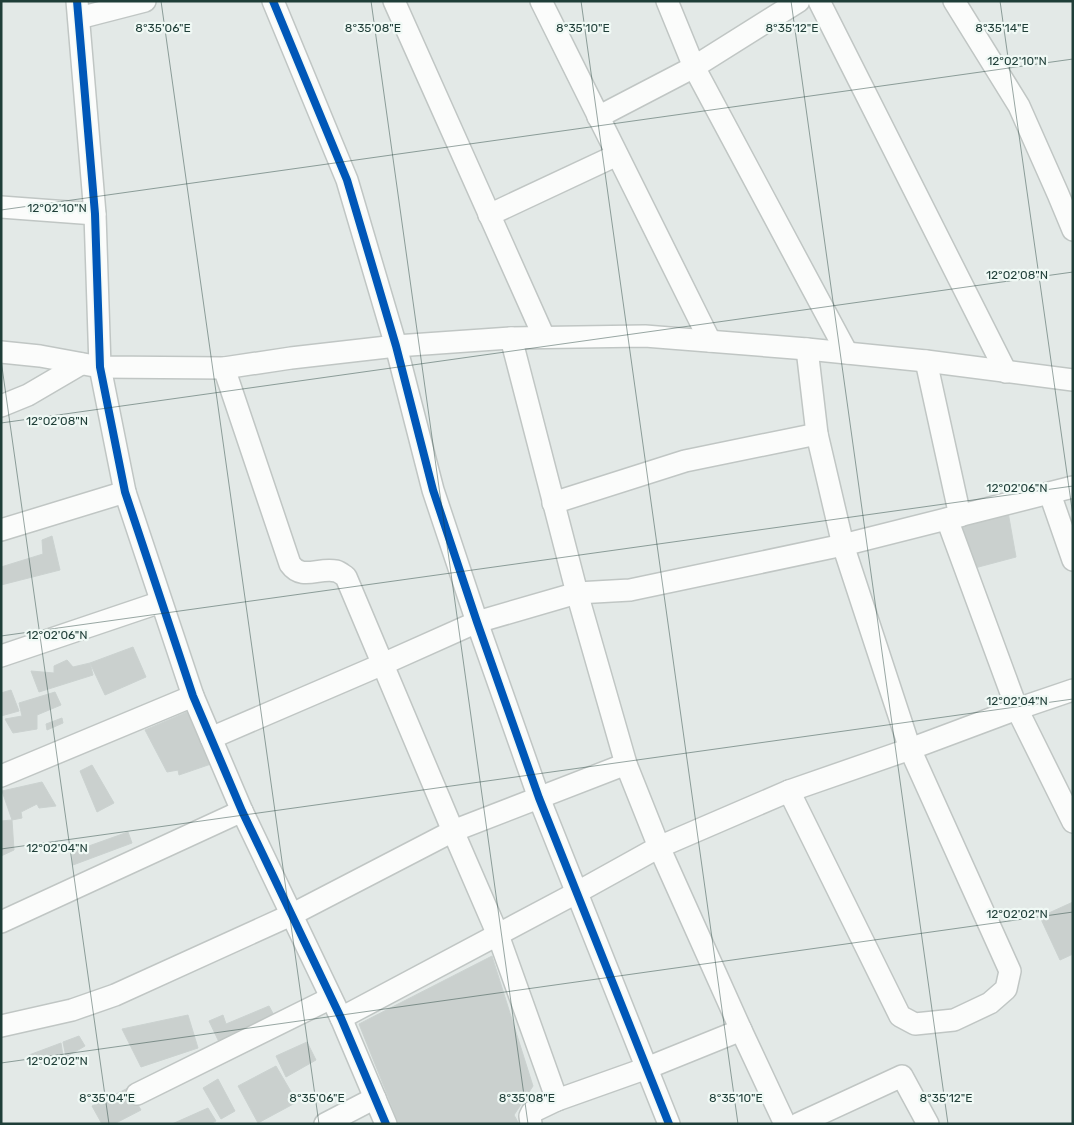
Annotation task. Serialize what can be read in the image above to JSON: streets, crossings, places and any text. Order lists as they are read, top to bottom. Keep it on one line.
{"coordinates":["8°35'06\"E","8°35'08\"E","8°35'10\"E","8°35'12\"E","8°35'14\"E","12°02'10\"N","12°02'08\"N","12°02'06\"N","12°02'04\"N","12°02'02\"N","8°35'04\"E"]}
